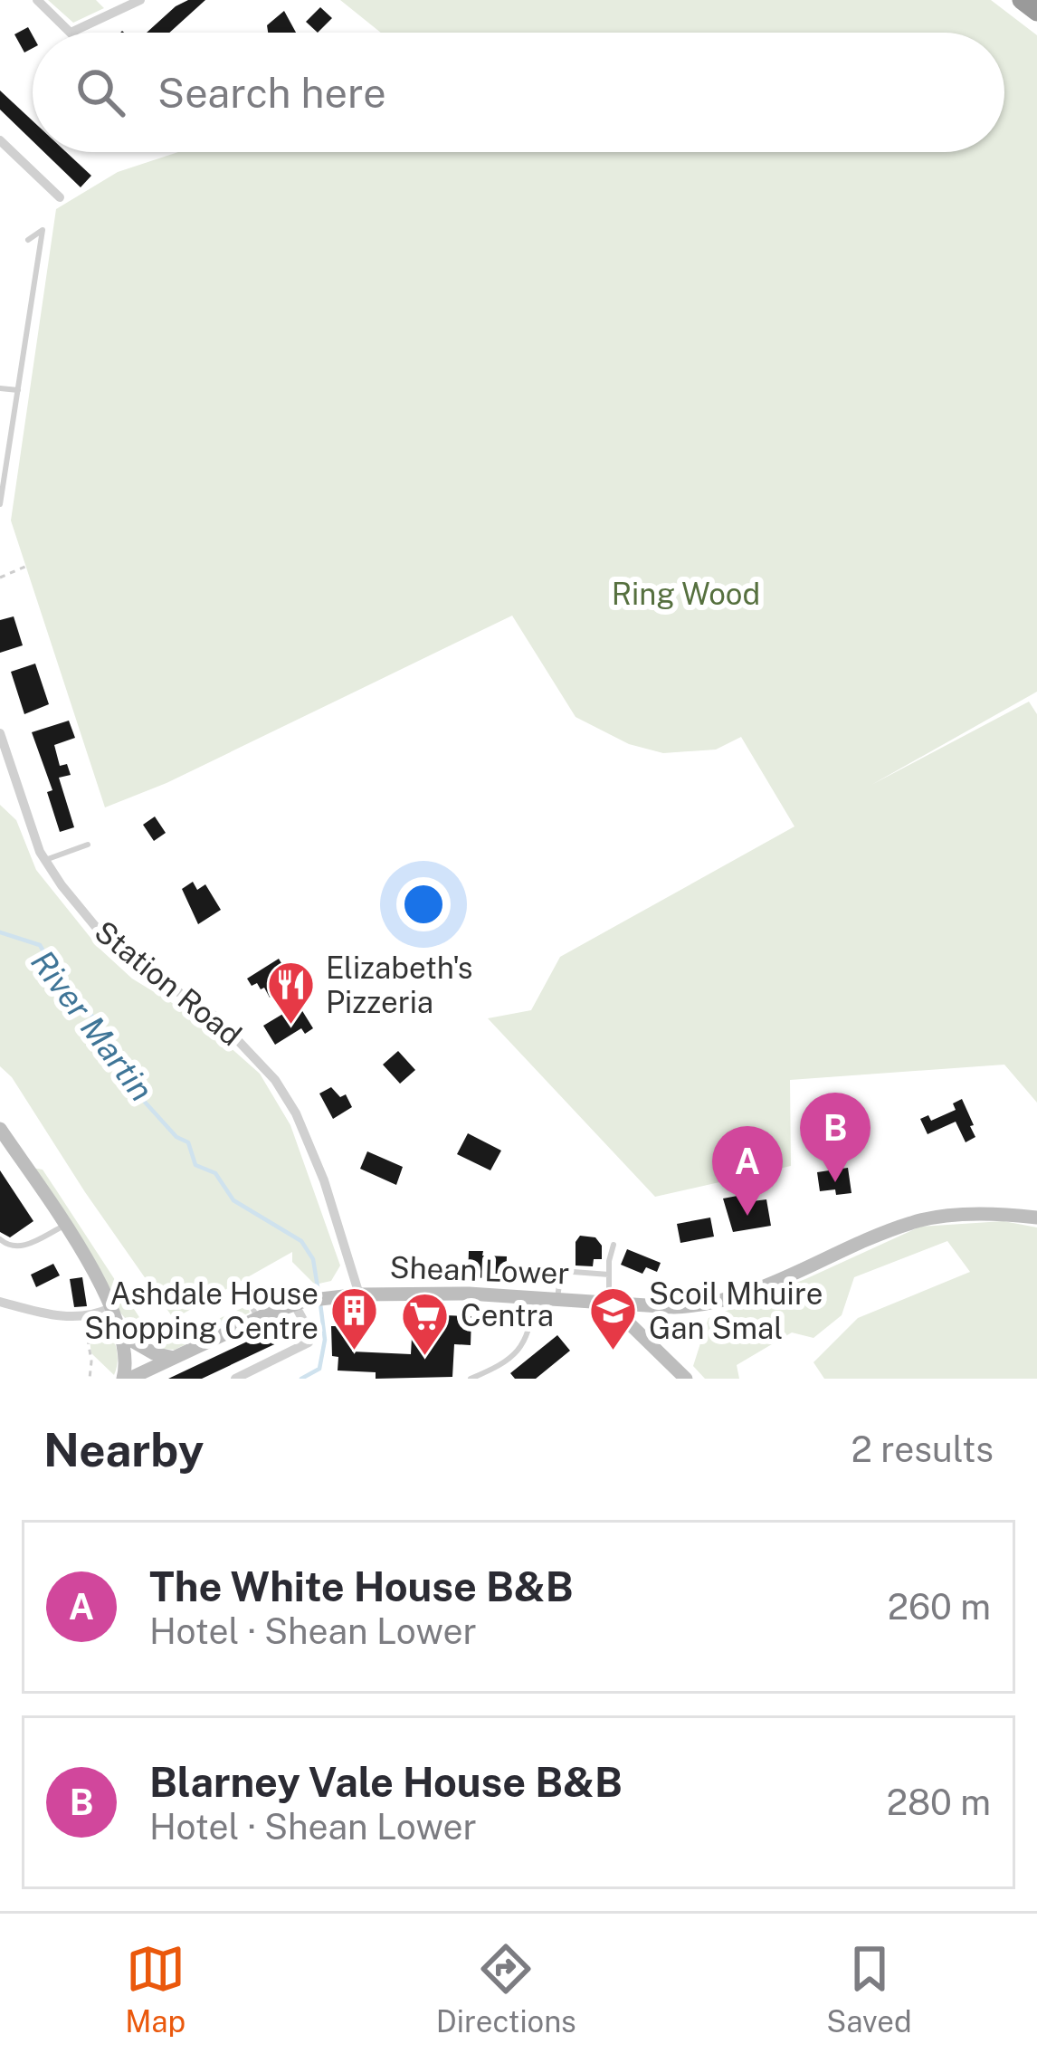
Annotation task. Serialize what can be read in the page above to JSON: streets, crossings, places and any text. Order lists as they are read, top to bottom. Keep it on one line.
{"streets":{"main road":["Shean Lower"],"street":["Station Road"]},"crossings":[["Station Road","Shean Lower"]],"water":["River Martin"],"parks":["Ring Wood"],"places":{"restaurant":["Elizabeth's Pizzeria"],"building":["Ashdale House Shopping Centre"],"school or university":["Scoil Mhuire Gan Smal"],"supermarket":["Centra"]},"page":{"search":"Search here","pins":["B","A"],"heading":["Nearby","2 results"],"list":[{"mark":"A","name":"The White House B&B","note":"Hotel · Shean Lower","value":"260 m"},{"mark":"B","name":"Blarney Vale House B&B","note":"Hotel · Shean Lower","value":"280 m"}],"nav":["Map","Directions","Saved"]}}
